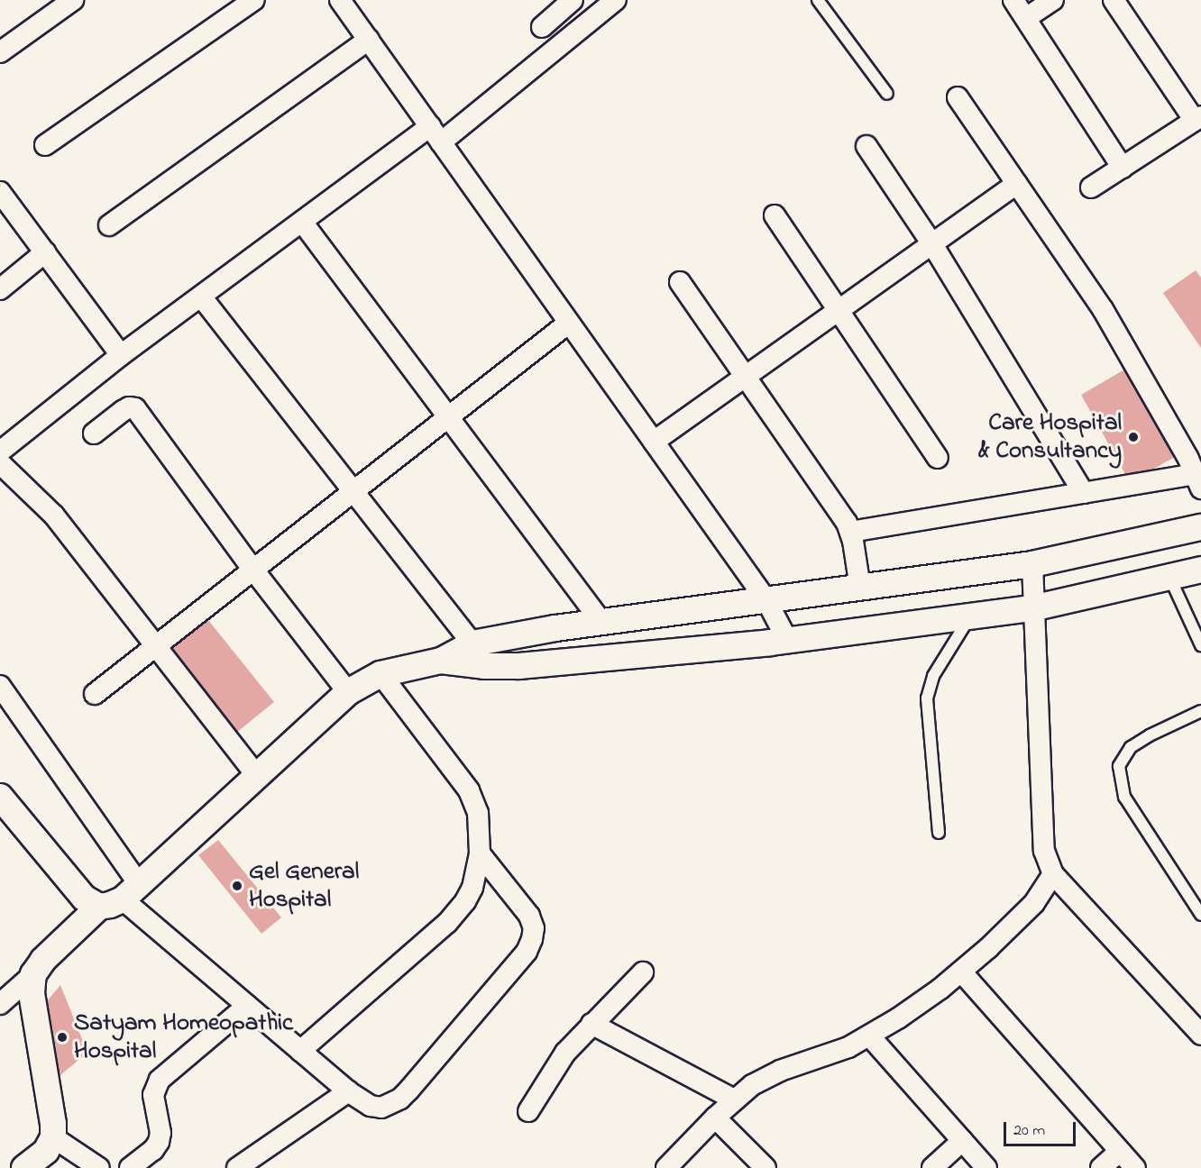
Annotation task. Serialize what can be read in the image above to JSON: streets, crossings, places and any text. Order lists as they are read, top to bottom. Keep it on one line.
{"places":["Care Hospital & Consultancy","Gel General Hospital","Satyam Homeopathic Hospital"],"scale_bar":"20 m"}
